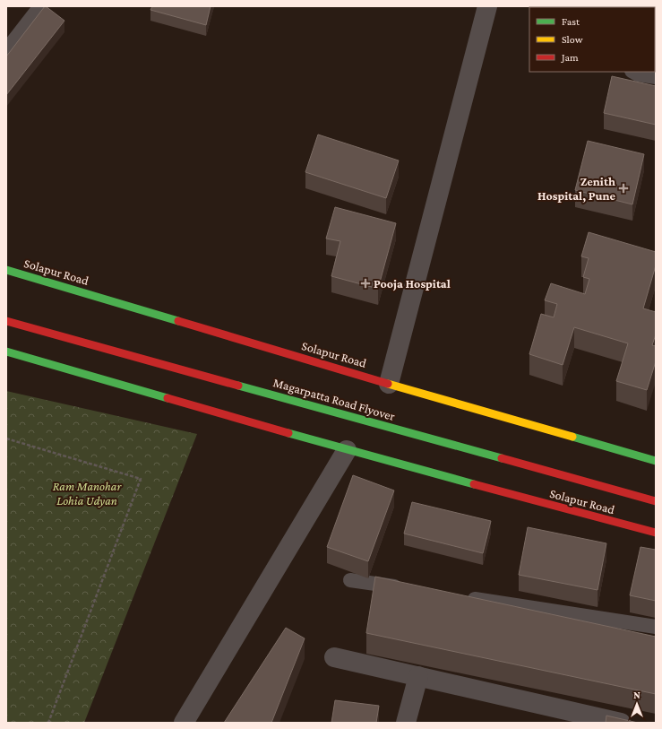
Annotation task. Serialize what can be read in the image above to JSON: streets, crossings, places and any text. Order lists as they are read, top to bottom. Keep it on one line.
{"streets":{"highway":["Solapur Road","Magarpatta Road Flyover"]},"parks":["Ram Manohar Lohia Udyan"],"places":{"health":["Zenith Hospital, Pune","Pooja Hospital"]},"legend":["Fast","Slow","Jam"],"north":"top"}
